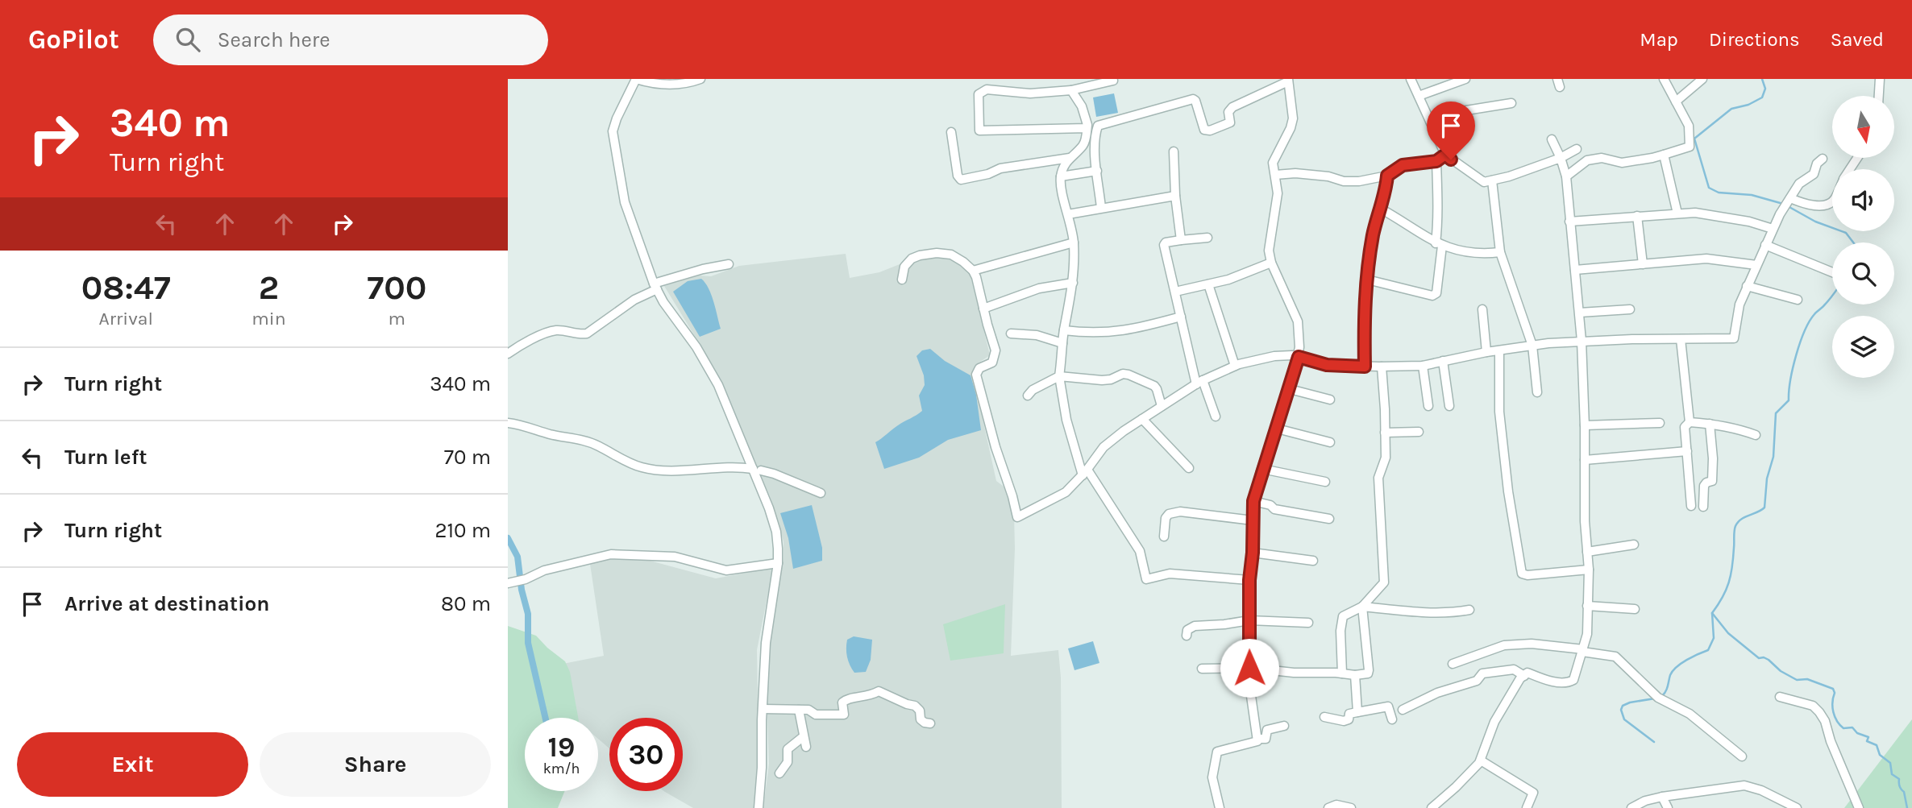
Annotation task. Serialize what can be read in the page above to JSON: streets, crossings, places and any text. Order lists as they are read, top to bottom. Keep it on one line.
{"north":"bottom","page":{"header":"GoPilot","search":"Search here","nav":["Map","Directions","Saved"],"turn":["340 m","Turn right"],"eta":["08:47","Arrival","2","min","700","m"],"list":[{"name":"Turn right","value":"340 m"},{"name":"Turn left","value":"70 m"},{"name":"Turn right","value":"210 m"},{"name":"Arrive at destination","value":"80 m"}],"speed":"19 km/h","limit":"30","buttons":["Exit","Share"]}}
